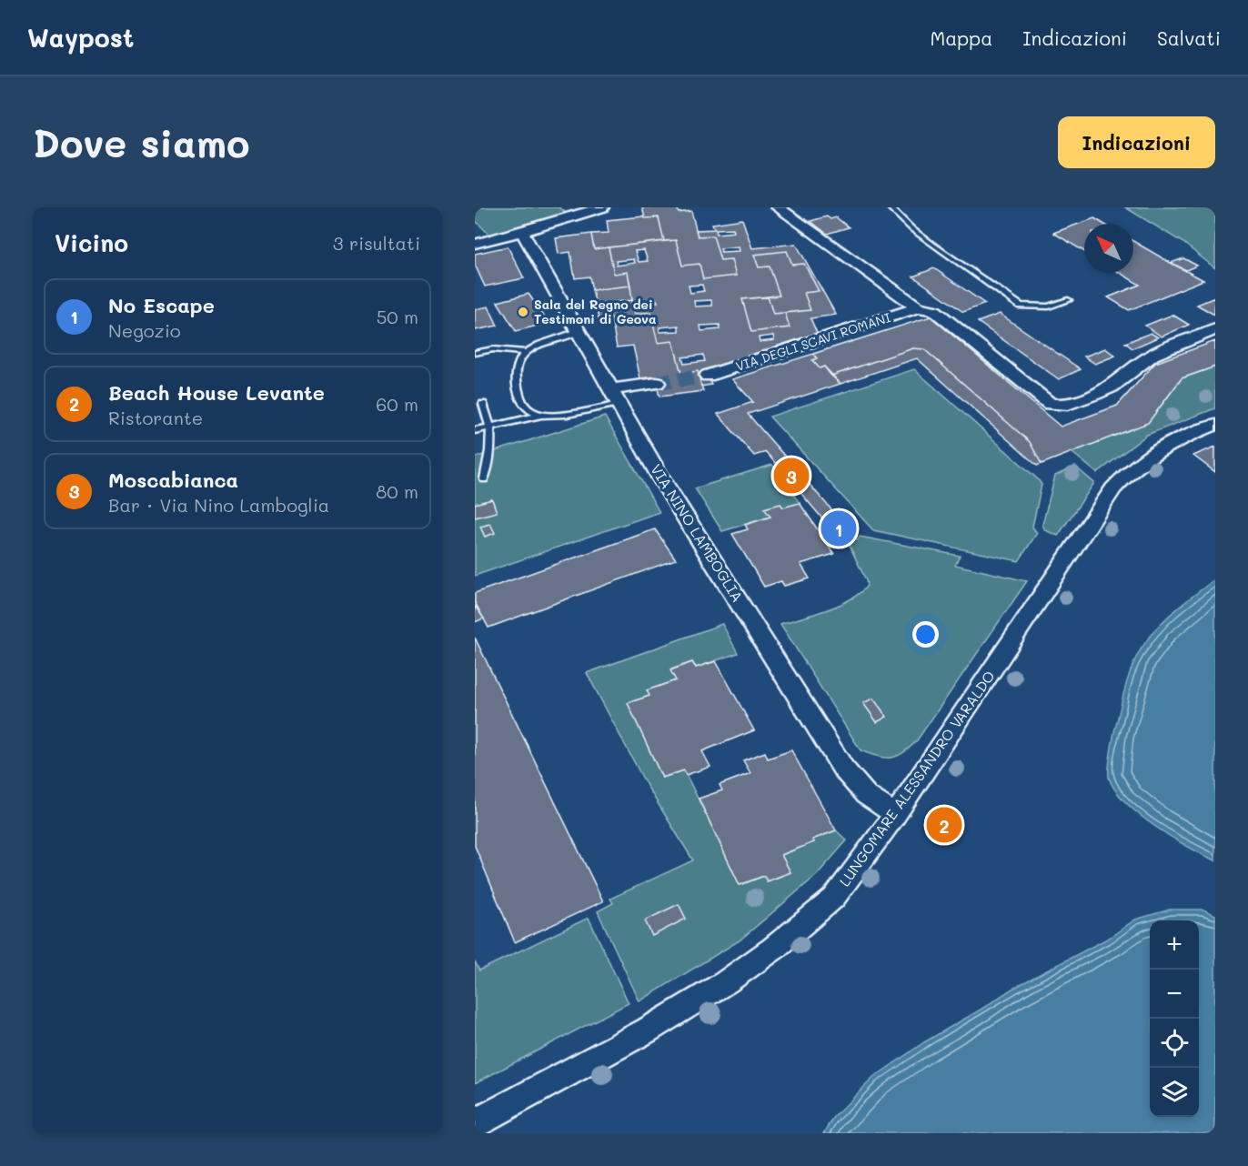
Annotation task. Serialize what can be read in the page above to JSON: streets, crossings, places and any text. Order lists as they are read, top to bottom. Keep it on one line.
{"streets":{"street":["VIA DEGLI SCAVI ROMANI","VIA NINO LAMBOGLIA","LUNGOMARE ALESSANDRO VARALDO"]},"crossings":[["VIA NINO LAMBOGLIA","LUNGOMARE ALESSANDRO VARALDO"]],"places":["Sala del Regno dei Testimoni di Geova"],"north":"top left","page":{"header":"Waypost","nav":["Mappa","Indicazioni","Salvati"],"buttons":"Indicazioni","title":"Dove siamo","heading":["Vicino","3 risultati"],"list":[{"mark":"1","name":"No Escape","note":"Negozio","value":"50 m"},{"mark":"2","name":"Beach House Levante","note":"Ristorante","value":"60 m"},{"mark":"3","name":"Moscabianca","note":"Bar · Via Nino Lamboglia","value":"80 m"}],"pins":["3","1","2"],"map_buttons":["+","−"]}}
